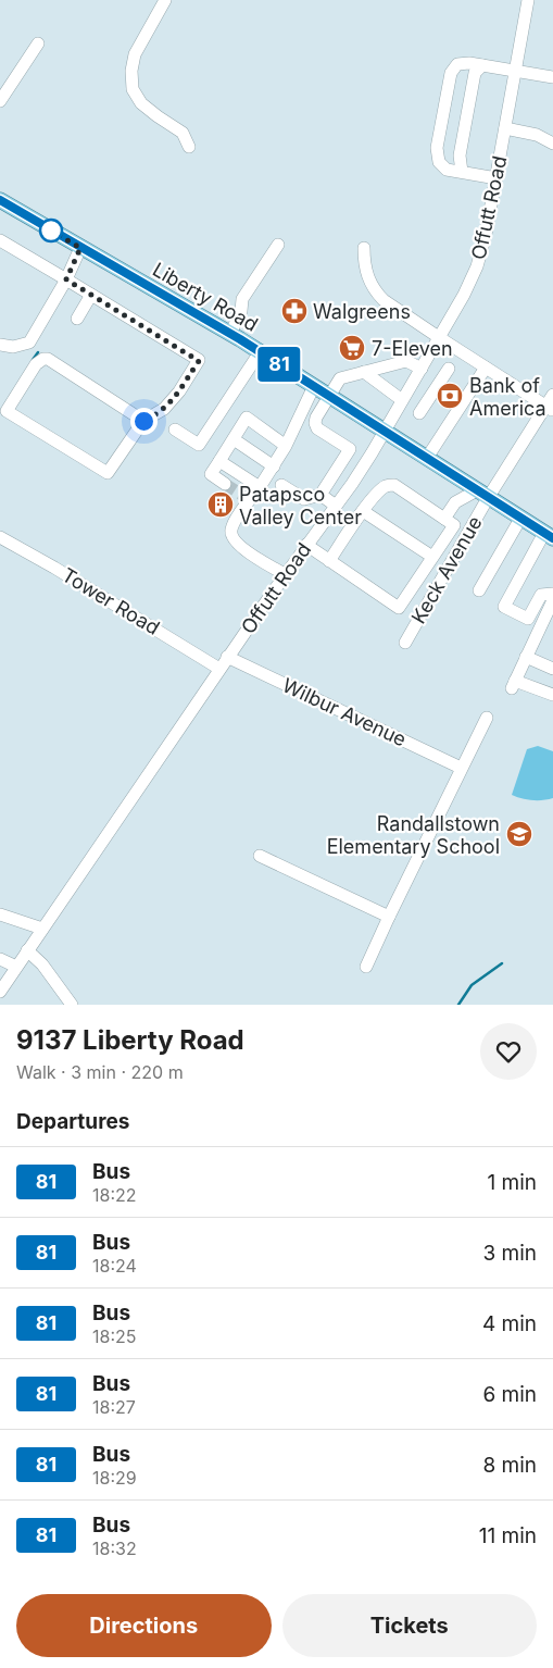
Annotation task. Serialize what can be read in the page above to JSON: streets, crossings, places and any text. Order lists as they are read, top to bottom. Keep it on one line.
{"streets":{"main road":["Liberty Road"],"street":["Offutt Road","Keck Avenue","Tower Road","Wilbur Avenue"]},"crossings":[["Offutt Road","Liberty Road"],["Offutt Road","Tower Road"],["Offutt Road","Wilbur Avenue"],["Liberty Road","Keck Avenue"]],"places":{"pharmacy":["Walgreens"],"supermarket":["7-Eleven"],"bank":["Bank of America"],"building":["Patapsco Valley Center"],"school or university":["Randallstown Elementary School"]},"lines":["bus line 81"],"page":{"on_map":"81","heading":[["9137 Liberty Road","Walk · 3 min · 220 m"],"Departures"],"list":[{"mark":"81","name":"Bus","note":"18:22","value":"1 min"},{"mark":"81","name":"Bus","note":"18:24","value":"3 min"},{"mark":"81","name":"Bus","note":"18:25","value":"4 min"},{"mark":"81","name":"Bus","note":"18:27","value":"6 min"},{"mark":"81","name":"Bus","note":"18:29","value":"8 min"},{"mark":"81","name":"Bus","note":"18:32","value":"11 min"}],"buttons":["Directions","Tickets"]}}
